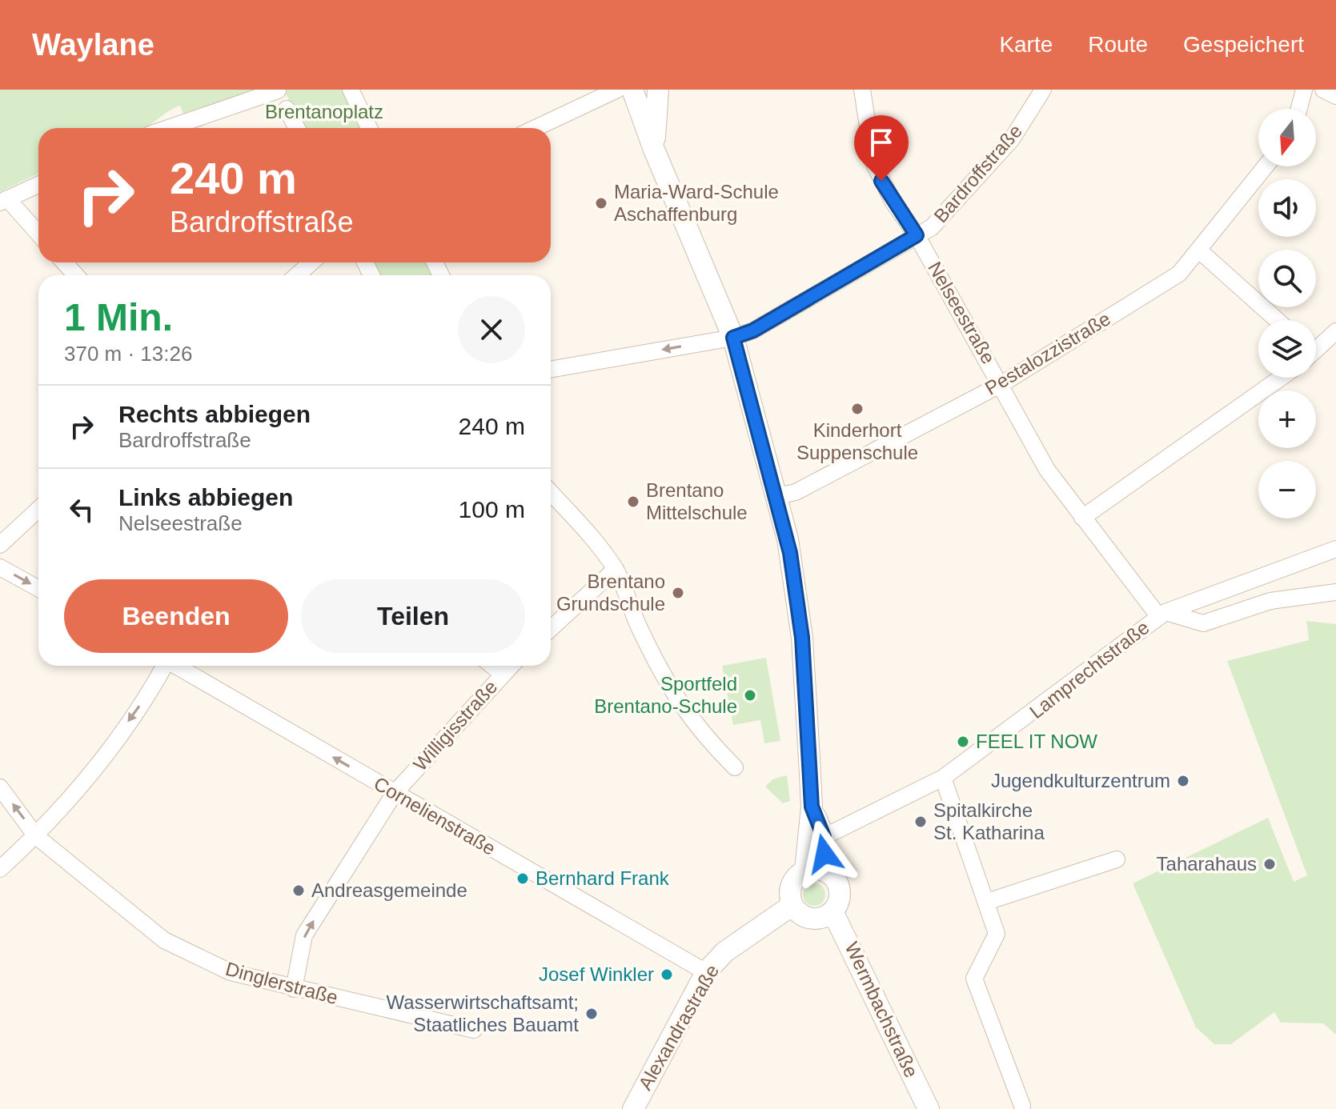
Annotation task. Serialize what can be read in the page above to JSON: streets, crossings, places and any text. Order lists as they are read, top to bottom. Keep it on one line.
{"streets":{"street":["Bardroffstraße","Nelseestraße","Pestalozzistraße","Lamprechtstraße","Willigisstraße","Cornelienstraße","Dinglerstraße","Wermbachstraße","Alexandrastraße"]},"crossings":[["Bardroffstraße","Nelseestraße"],["Nelseestraße","Pestalozzistraße"],["Nelseestraße","Lamprechtstraße"],["Willigisstraße","Cornelienstraße"],["Willigisstraße","Dinglerstraße"],["Cornelienstraße","Alexandrastraße"],["Wermbachstraße","Alexandrastraße"]],"one_way":["Willigisstraße","Cornelienstraße"],"parks":["Brentanoplatz"],"places":["Maria-Ward-Schule Aschaffenburg","Kinderhort Suppenschule","Brentano Mittelschule","Brentano Grundschule","Sportfeld Brentano-Schule","FEEL IT NOW","Jugendkulturzentrum","Spitalkirche St. Katharina","Taharahaus","Bernhard Frank","Andreasgemeinde","Josef Winkler","Wasserwirtschaftsamt; Staatliches Bauamt"],"north":"bottom","page":{"header":"Waylane","nav":["Karte","Route","Gespeichert"],"map_buttons":["+","−"],"turn":["240 m","Bardroffstraße"],"heading":["1 Min.","370 m · 13:26"],"list":[{"name":"Rechts abbiegen","note":"Bardroffstraße","value":"240 m"},{"name":"Links abbiegen","note":"Nelseestraße","value":"100 m"}],"buttons":["Beenden","Teilen"]}}
